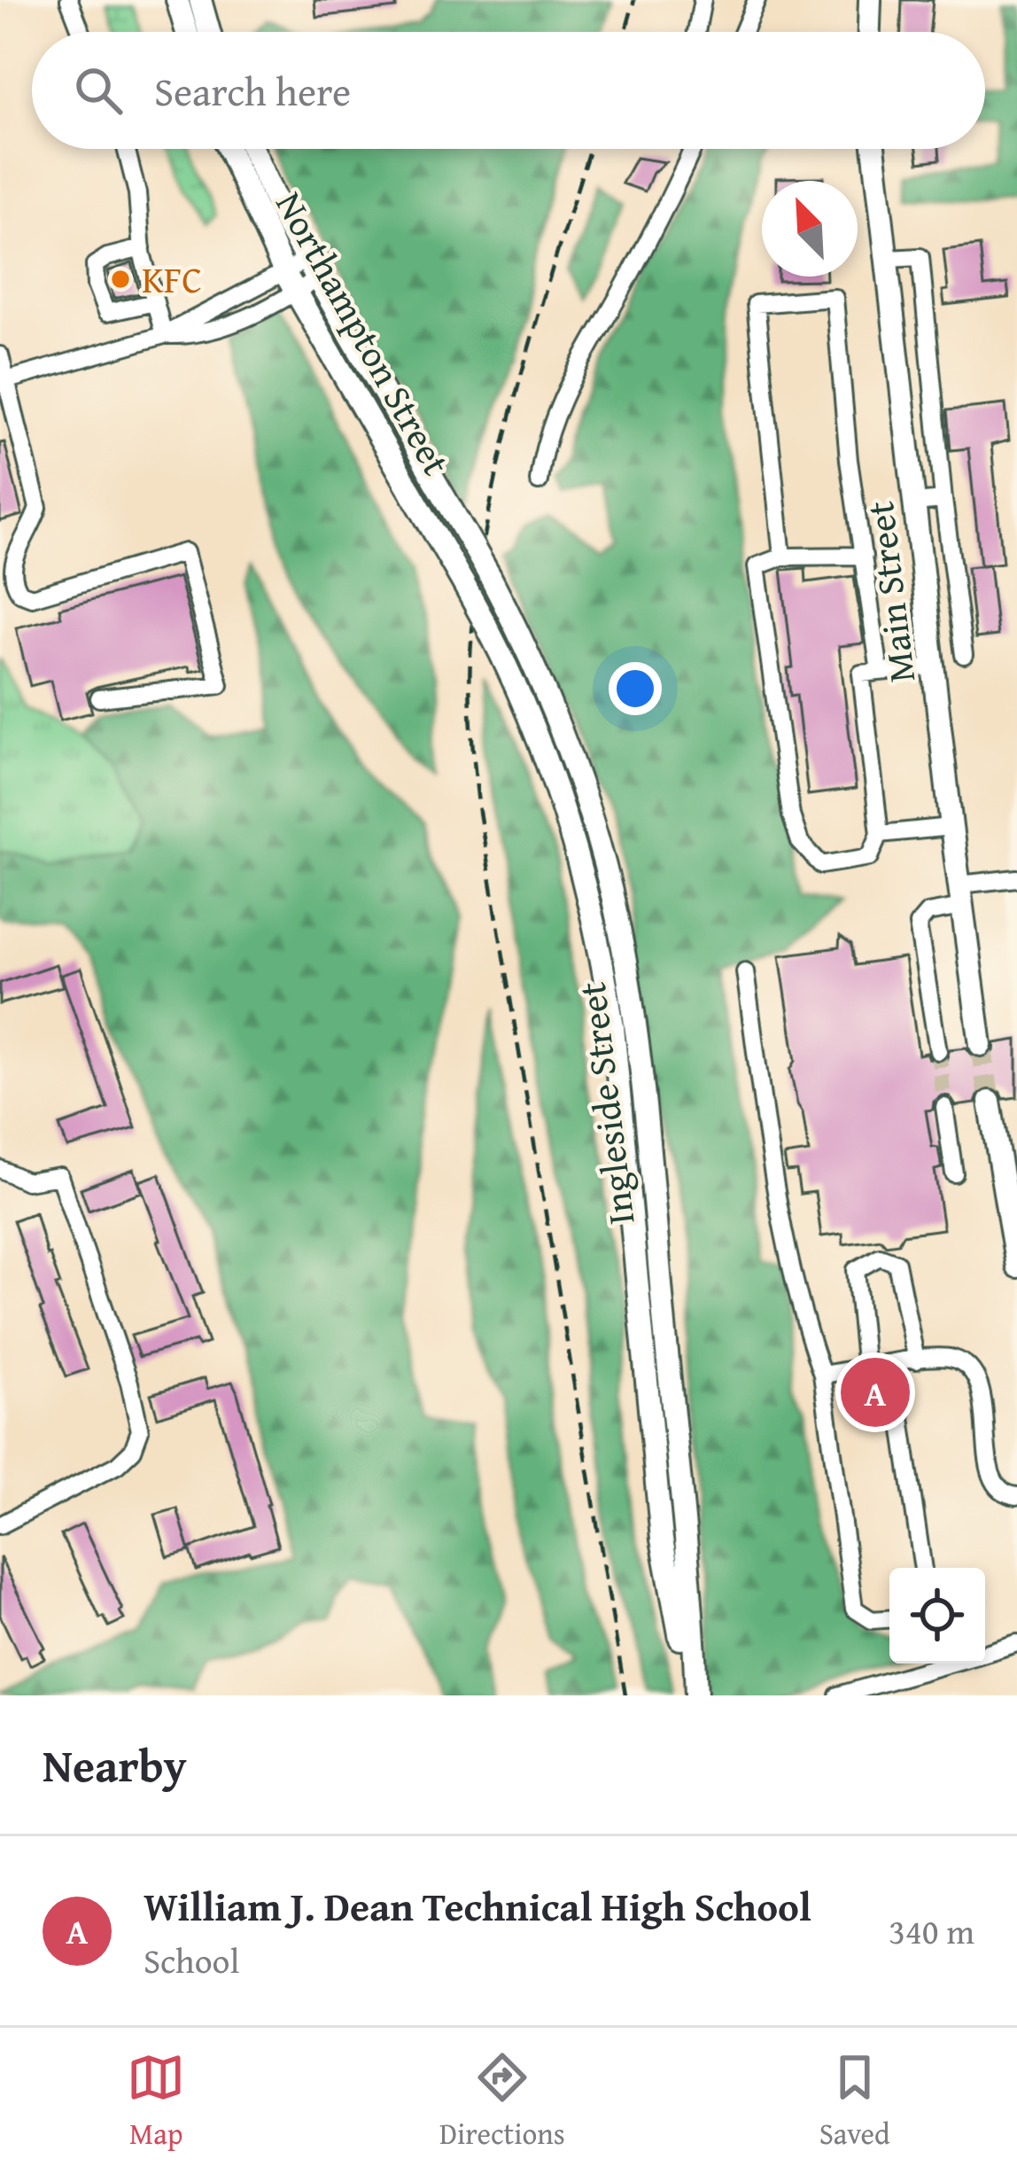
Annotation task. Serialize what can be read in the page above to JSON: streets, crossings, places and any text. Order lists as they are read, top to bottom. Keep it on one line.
{"streets":{"main road":["Northampton Street","Main Street","Ingleside Street"]},"crossings":[["Northampton Street","Ingleside Street"]],"places":["KFC"],"north":"top left","page":{"search":"Search here","pins":"A","heading":"Nearby","list":[{"mark":"A","name":"William J. Dean Technical High School","note":"School","value":"340 m"}],"nav":["Map","Directions","Saved"]}}
